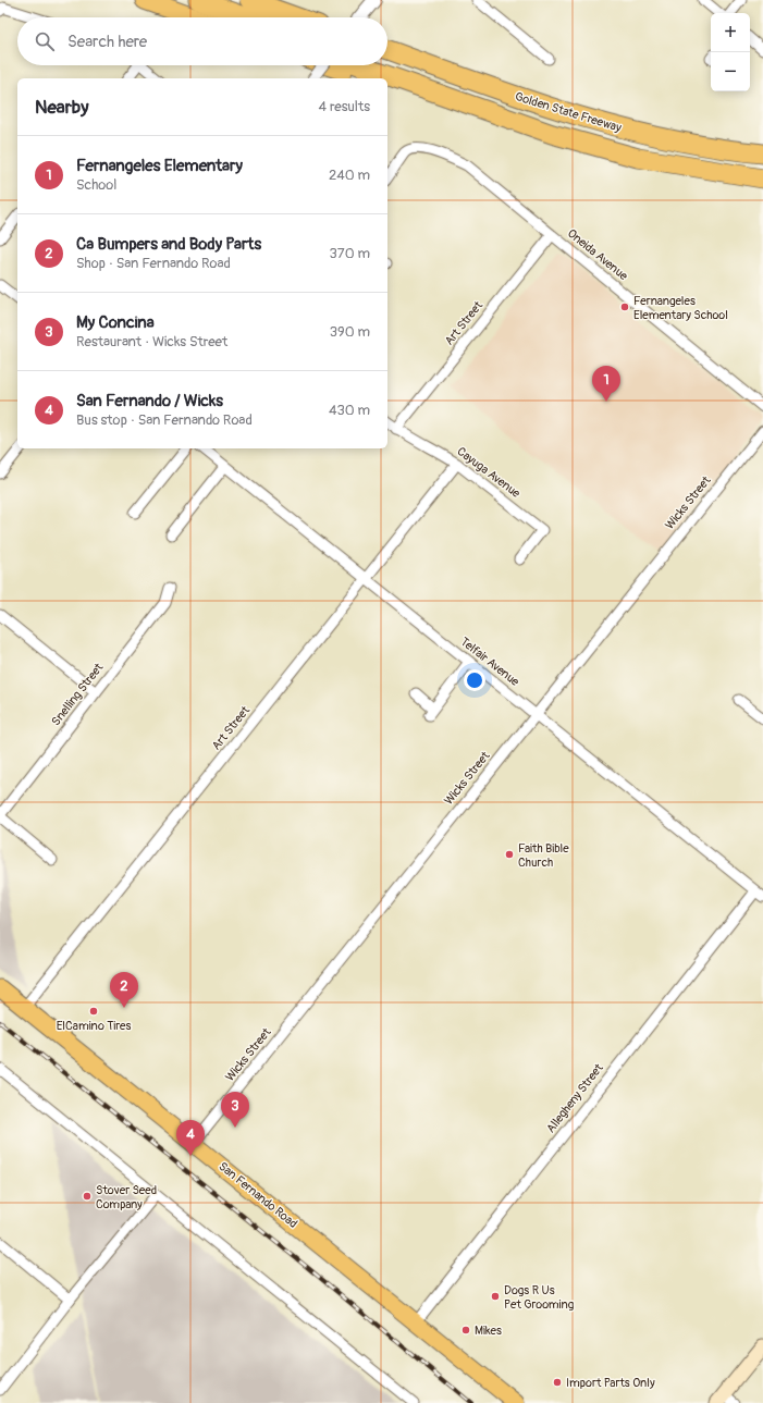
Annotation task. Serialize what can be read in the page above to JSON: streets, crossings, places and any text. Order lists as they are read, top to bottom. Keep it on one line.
{"streets":{"highway":["Golden State Freeway"],"main road":["San Fernando Road"],"street":["Oneida Avenue","Art Street","Cayuga Avenue","Wicks Street","Telfair Avenue","Snelling Street","Allegheny Street"]},"crossings":[["Oneida Avenue","Art Street"],["Art Street","Cayuga Avenue"],["Art Street","Telfair Avenue"],["Art Street","San Fernando Road"],["Wicks Street","Telfair Avenue"],["Wicks Street","San Fernando Road"],["Telfair Avenue","Allegheny Street"],["Allegheny Street","San Fernando Road"]],"places":["Fernangeles Elementary School","Faith Bible Church","ElCamino Tires","Stover Seed Company","Dogs R Us Pet Grooming","Mikes","Import Parts Only"],"page":{"map_buttons":["+","−"],"search":"Search here","heading":["Nearby","4 results"],"list":[{"mark":"1","name":"Fernangeles Elementary","note":"School","value":"240 m"},{"mark":"2","name":"Ca Bumpers and Body Parts","note":"Shop · San Fernando Road","value":"370 m"},{"mark":"3","name":"My Concina","note":"Restaurant · Wicks Street","value":"390 m"},{"mark":"4","name":"San Fernando / Wicks","note":"Bus stop · San Fernando Road","value":"430 m"}],"pins":["1","2","3","4"]}}
